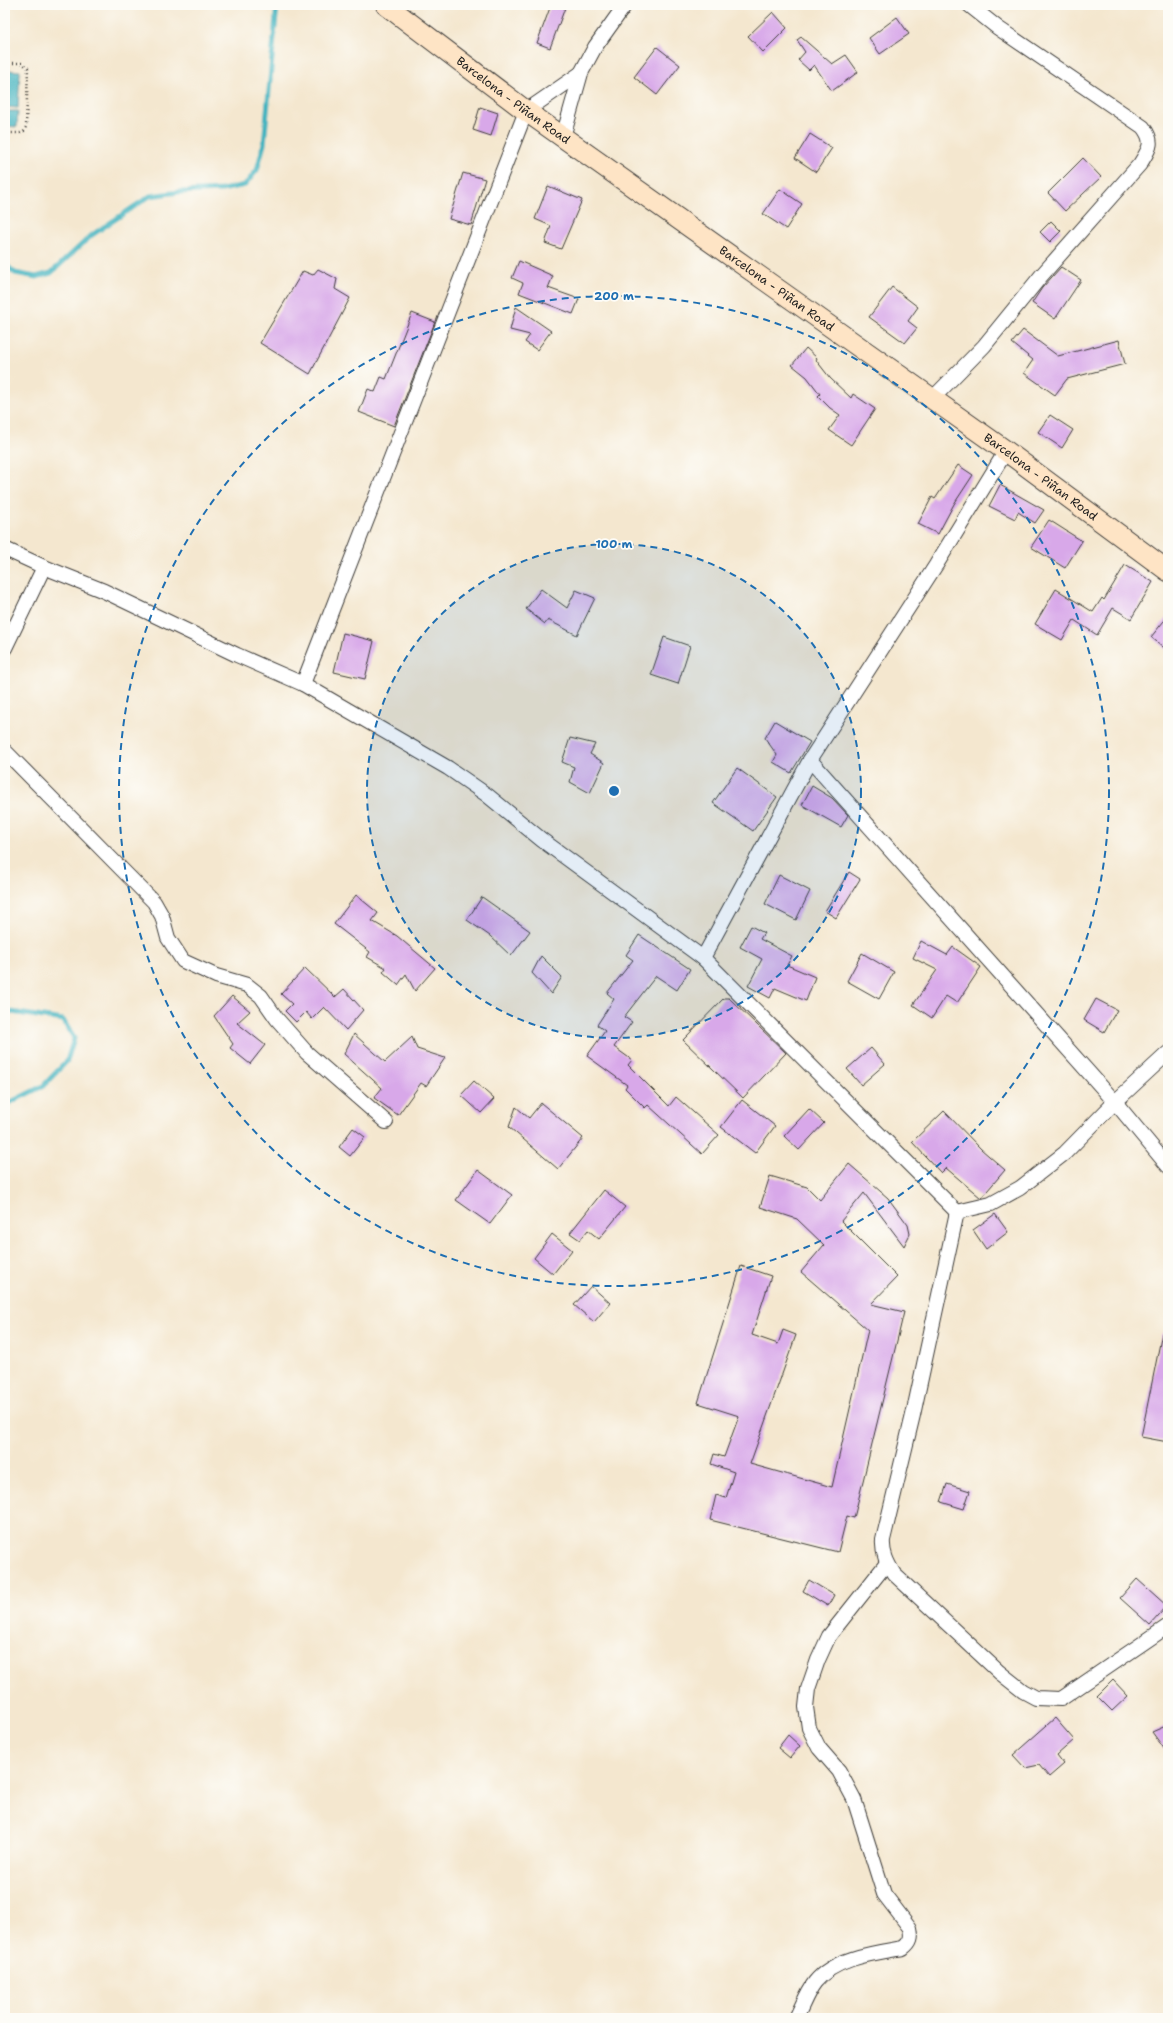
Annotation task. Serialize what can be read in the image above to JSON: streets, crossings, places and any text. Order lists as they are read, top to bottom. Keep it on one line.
{"streets":{"main road":["Barcelona - Piñan Road"]},"rings":["200 m","100 m"]}
